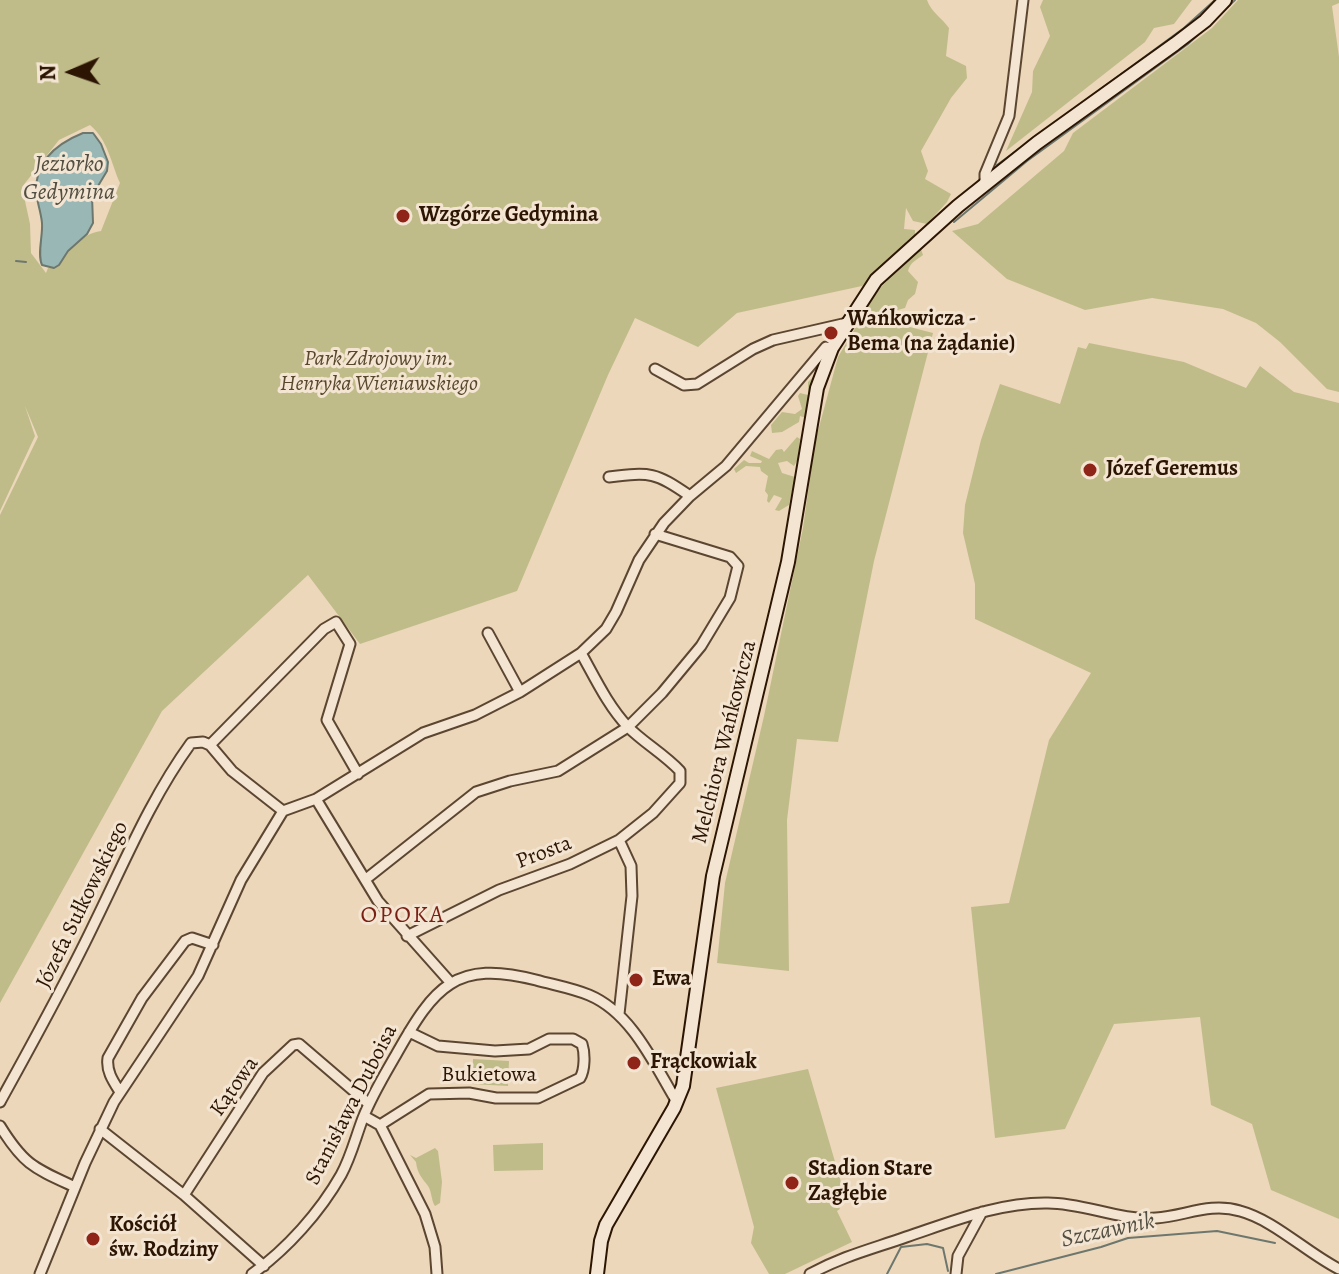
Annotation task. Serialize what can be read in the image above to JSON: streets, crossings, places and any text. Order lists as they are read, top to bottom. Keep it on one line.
{"streets":{"street":["Melchiora Wańkowicza","Prosta","Józefa Sułkowskiego","Bukietowa","Kątowa","Stanisława Duboisa"]},"crossings":[["Bukietowa","Stanisława Duboisa"],["Kątowa","Stanisława Duboisa"]],"districts":["OPOKA"],"water":["Jeziorko Gedymina","Szczawnik"],"parks":["Park Zdrojowy im. Henryka Wieniawskiego"],"places":["Wzgórze Gedymina","Wańkowicza - Bema (na żądanie)","Józef Geremus","Ewa","Frąckowiak","Stadion Stare Zagłębie","Kościół św. Rodziny"],"north":"left"}
